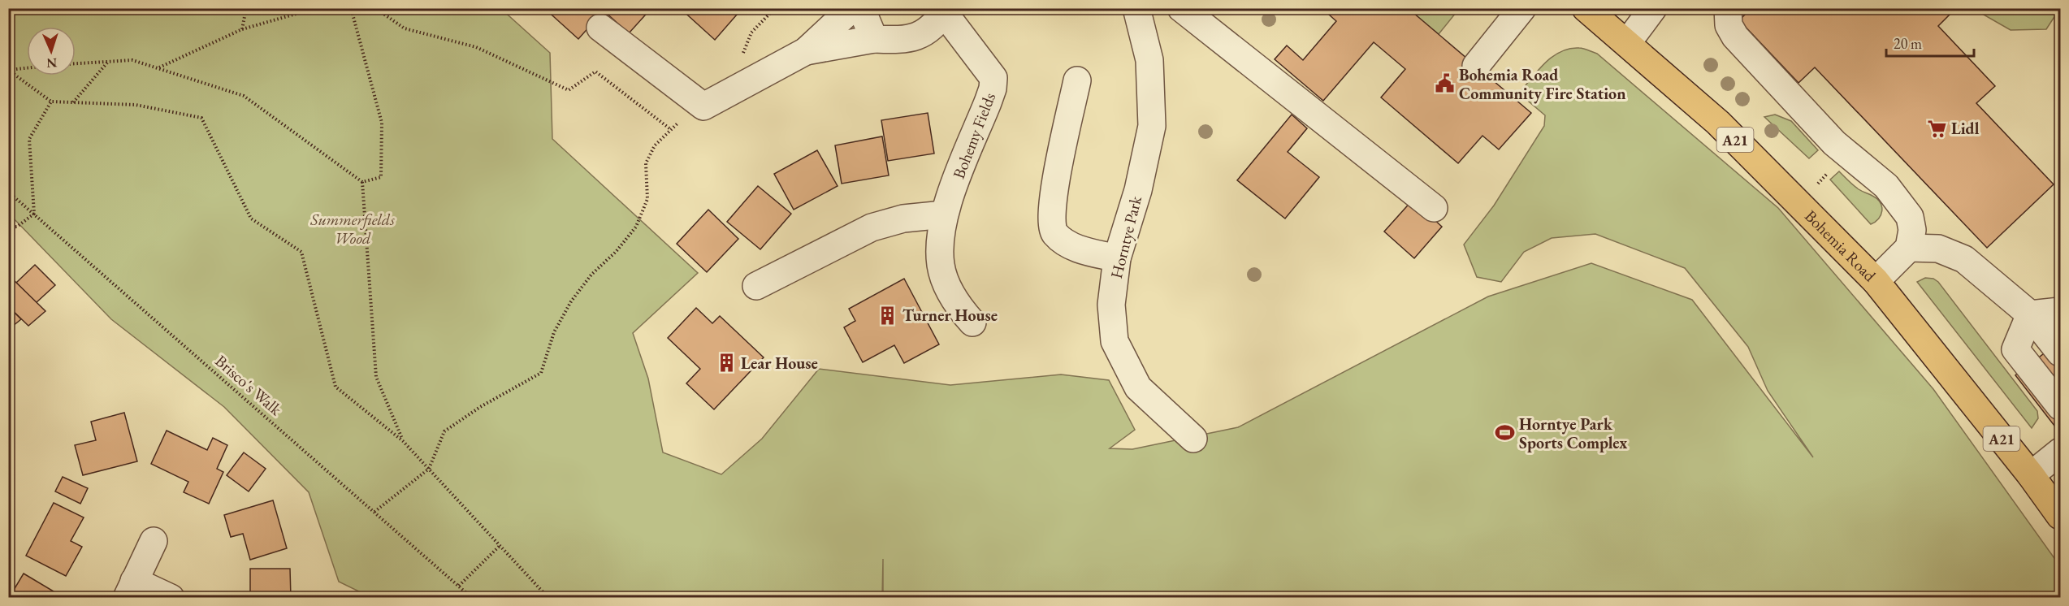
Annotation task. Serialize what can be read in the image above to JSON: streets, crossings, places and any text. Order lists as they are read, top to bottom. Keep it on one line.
{"streets":{"highway":["A21","Bohemia Road"],"street":["Bohemy Fields","Horntye Park"],"path":["Brisco's Walk"]},"parks":["Summerfields Wood"],"places":{"public building":["Bohemia Road Community Fire Station"],"supermarket":["Lidl"],"building":["Turner House","Lear House"],"sports":["Horntye Park Sports Complex"]},"scale_bar":"20 m","north":"bottom"}
